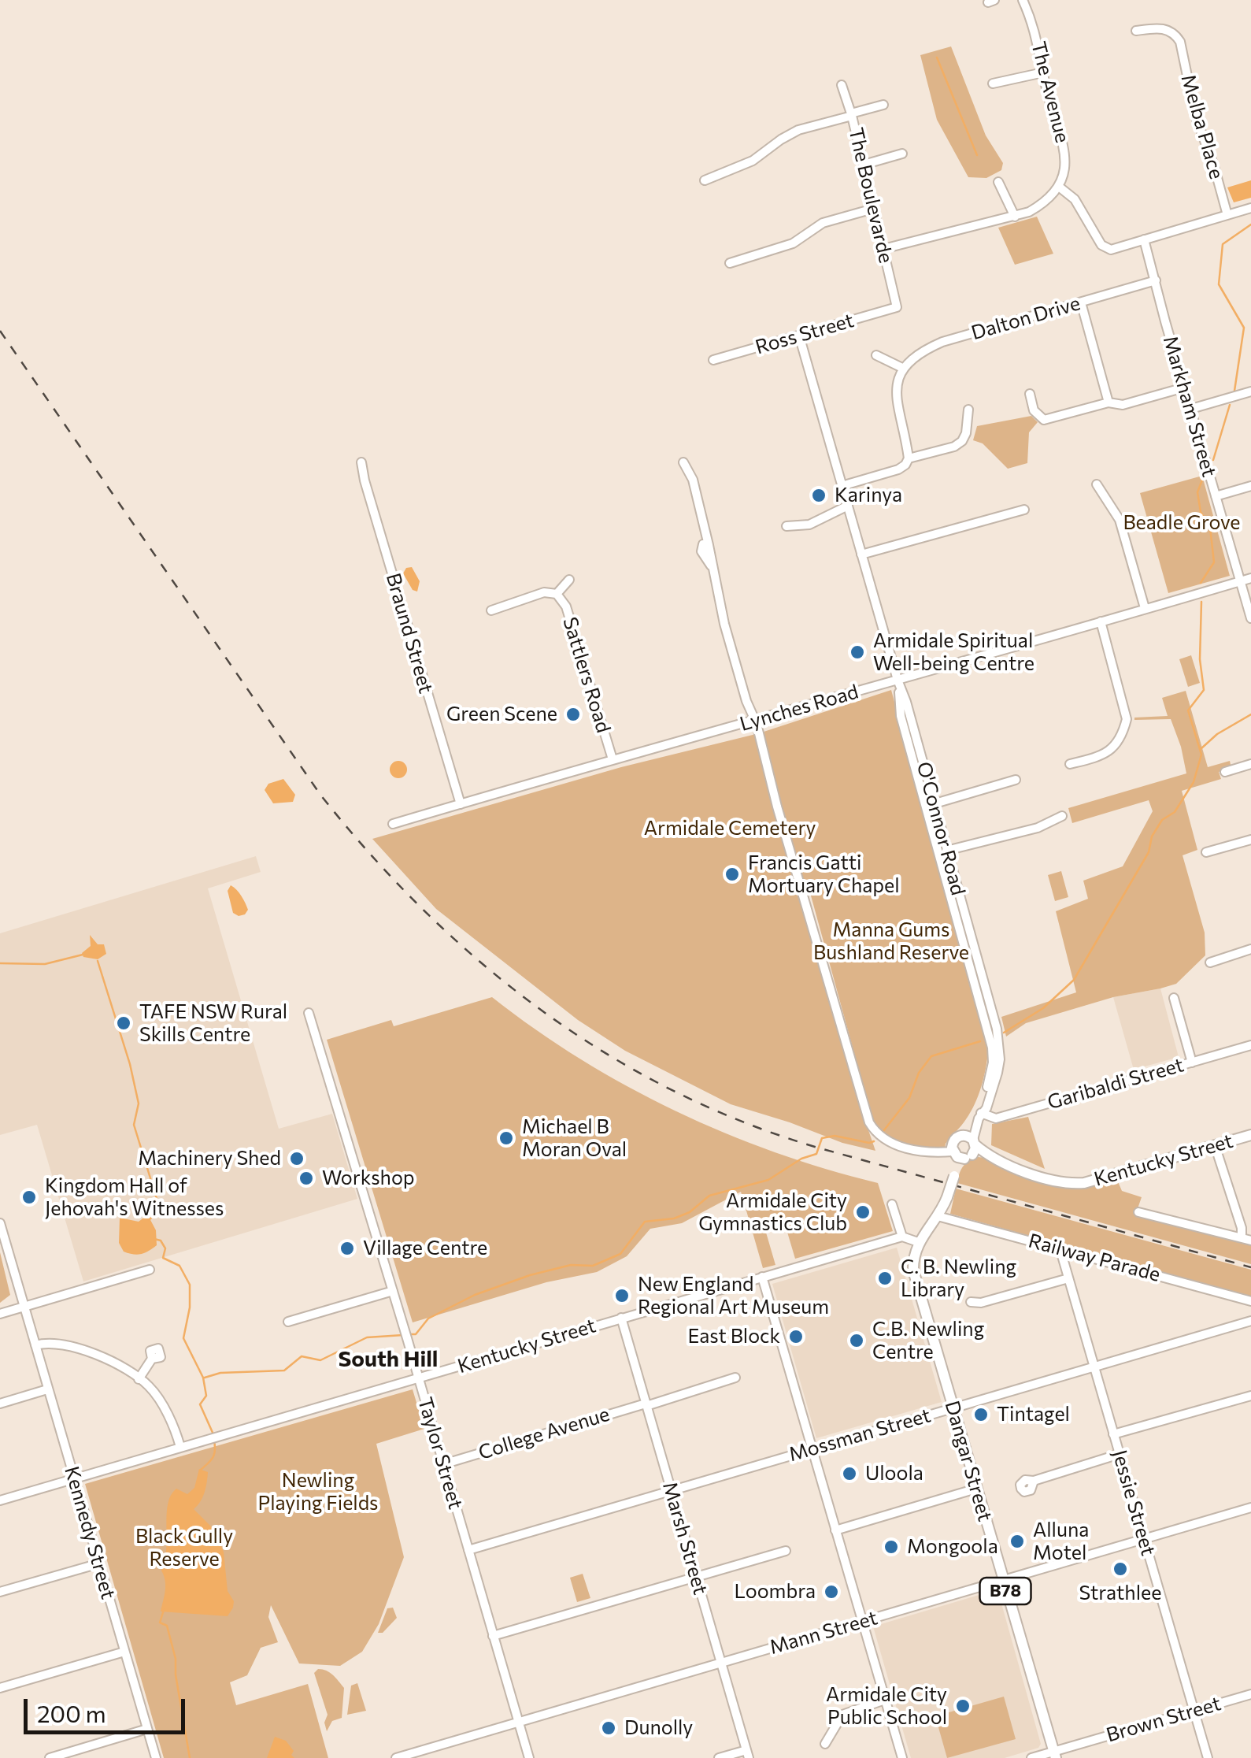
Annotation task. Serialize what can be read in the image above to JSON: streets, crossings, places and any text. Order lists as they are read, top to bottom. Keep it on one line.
{"streets":{"main road":["Kentucky Street","Dangar Street","B78"],"street":["The Avenue","Melba Place","The Boulevarde","Dalton Drive","Ross Street","Markham Street","Braund Street","Sattlers Road","Lynches Road","O'Connor Road","Garibaldi Street","Railway Parade","College Avenue","Mossman Street","Taylor Street","Jessie Street","Kennedy Street","Marsh Street","Mann Street","Brown Street"]},"crossings":[["The Boulevarde","Ross Street"],["Dalton Drive","Markham Street"],["Ross Street","O'Connor Road"],["Markham Street","Lynches Road"],["Braund Street","Lynches Road"],["Sattlers Road","Lynches Road"],["Lynches Road","O'Connor Road"],["O'Connor Road","Garibaldi Street"],["O'Connor Road","Kentucky Street"],["Kentucky Street","Taylor Street"],["Kentucky Street","Kennedy Street"],["Kentucky Street","Marsh Street"],["Railway Parade","Jessie Street"],["College Avenue","Taylor Street"],["College Avenue","Marsh Street"],["Mossman Street","Taylor Street"],["Mossman Street","Dangar Street"],["Mossman Street","Jessie Street"],["Mossman Street","Marsh Street"],["Taylor Street","Mann Street"],["Dangar Street","Mann Street"],["Dangar Street","Brown Street"],["Jessie Street","Mann Street"],["Jessie Street","Brown Street"],["Marsh Street","Mann Street"]],"districts":["South Hill"],"parks":["Beadle Grove","Armidale Cemetery","Manna Gums Bushland Reserve","Newling Playing Fields","Black Gully Reserve"],"places":["Karinya","Armidale Spiritual Well-being Centre","Green Scene","Francis Gatti Mortuary Chapel","TAFE NSW Rural Skills Centre","Michael B Moran Oval","Machinery Shed","Workshop","Kingdom Hall of Jehovah's Witnesses","Armidale City Gymnastics Club","Village Centre","C. B. Newling Library","New England Regional Art Museum","East Block","C.B. Newling Centre","Tintagel","Uloola","Alluna Motel","Mongoola","Strathlee","Loombra","Armidale City Public School","Dunolly"],"scale_bar":"200 m"}
